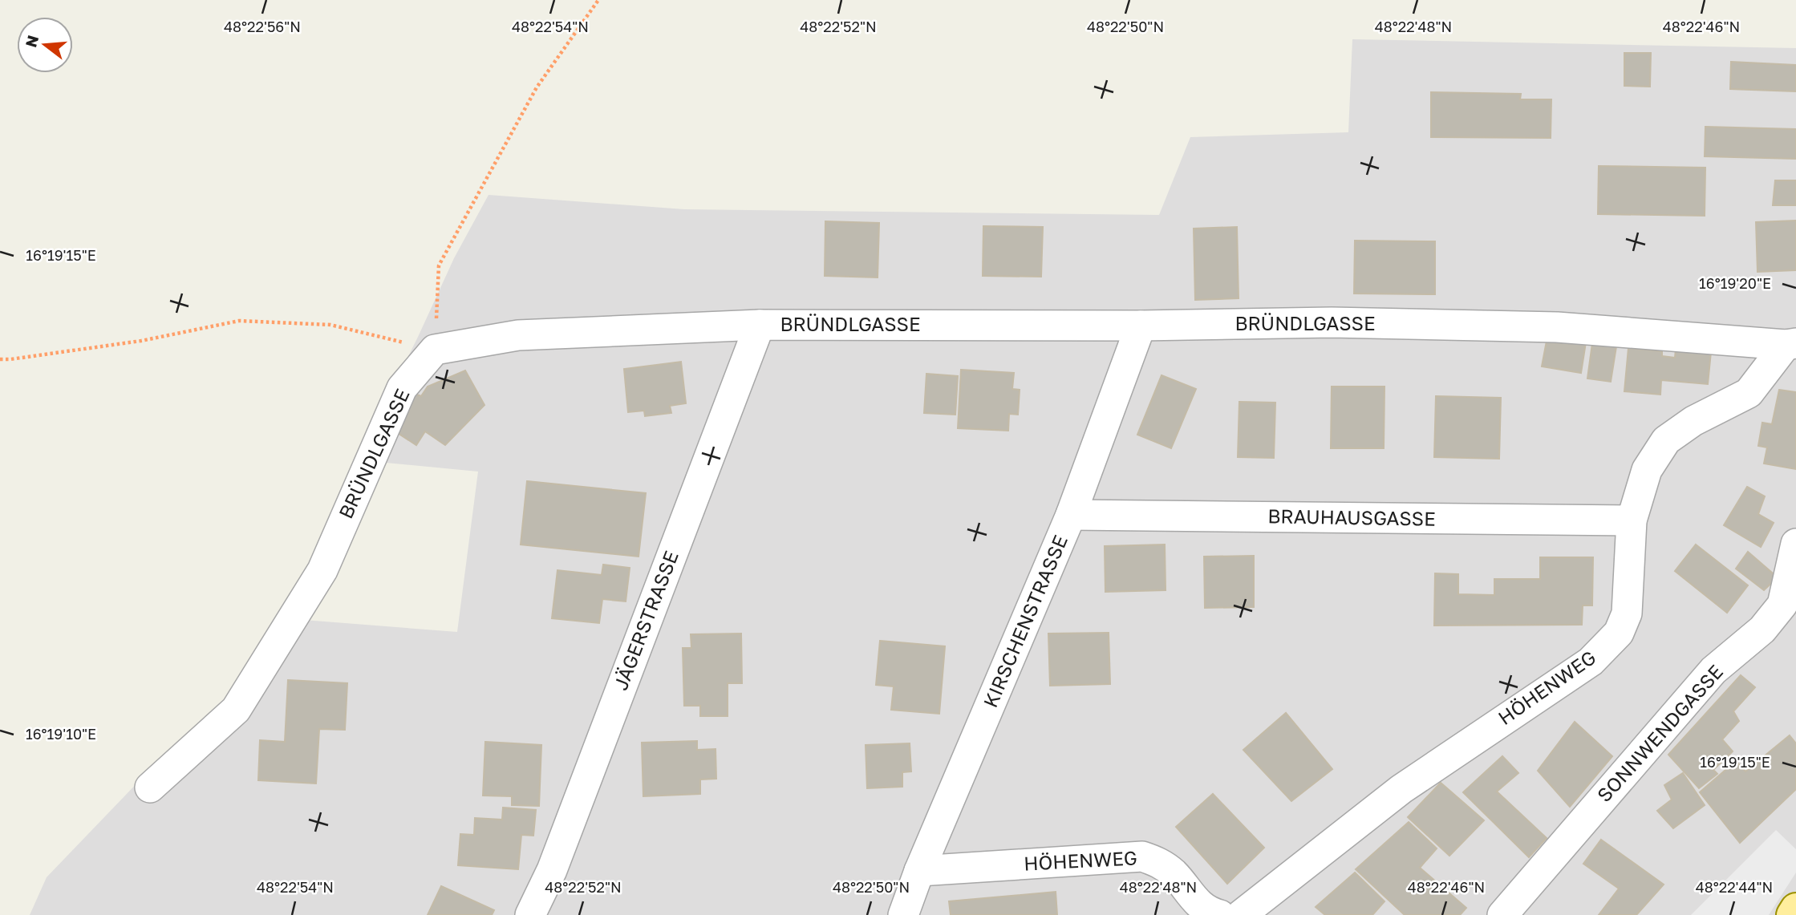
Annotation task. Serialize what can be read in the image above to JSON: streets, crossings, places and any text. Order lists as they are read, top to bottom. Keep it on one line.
{"streets":{"street":["BRÜNDLGASSE","BRAUHAUSGASSE","JÄGERSTRASSE","KIRSCHENSTRASSE","HÖHENWEG","SONNWENDGASSE"]},"crossings":[["BRÜNDLGASSE","JÄGERSTRASSE"],["BRÜNDLGASSE","KIRSCHENSTRASSE"],["BRÜNDLGASSE","HÖHENWEG"],["BRAUHAUSGASSE","KIRSCHENSTRASSE"],["BRAUHAUSGASSE","HÖHENWEG"],["KIRSCHENSTRASSE","HÖHENWEG"]],"north":"left","coordinates":["48°22'56\"N","48°22'54\"N","48°22'52\"N","48°22'50\"N","48°22'48\"N","48°22'46\"N","16°19'15\"E","16°19'20\"E","16°19'10\"E","48°22'44\"N"]}
